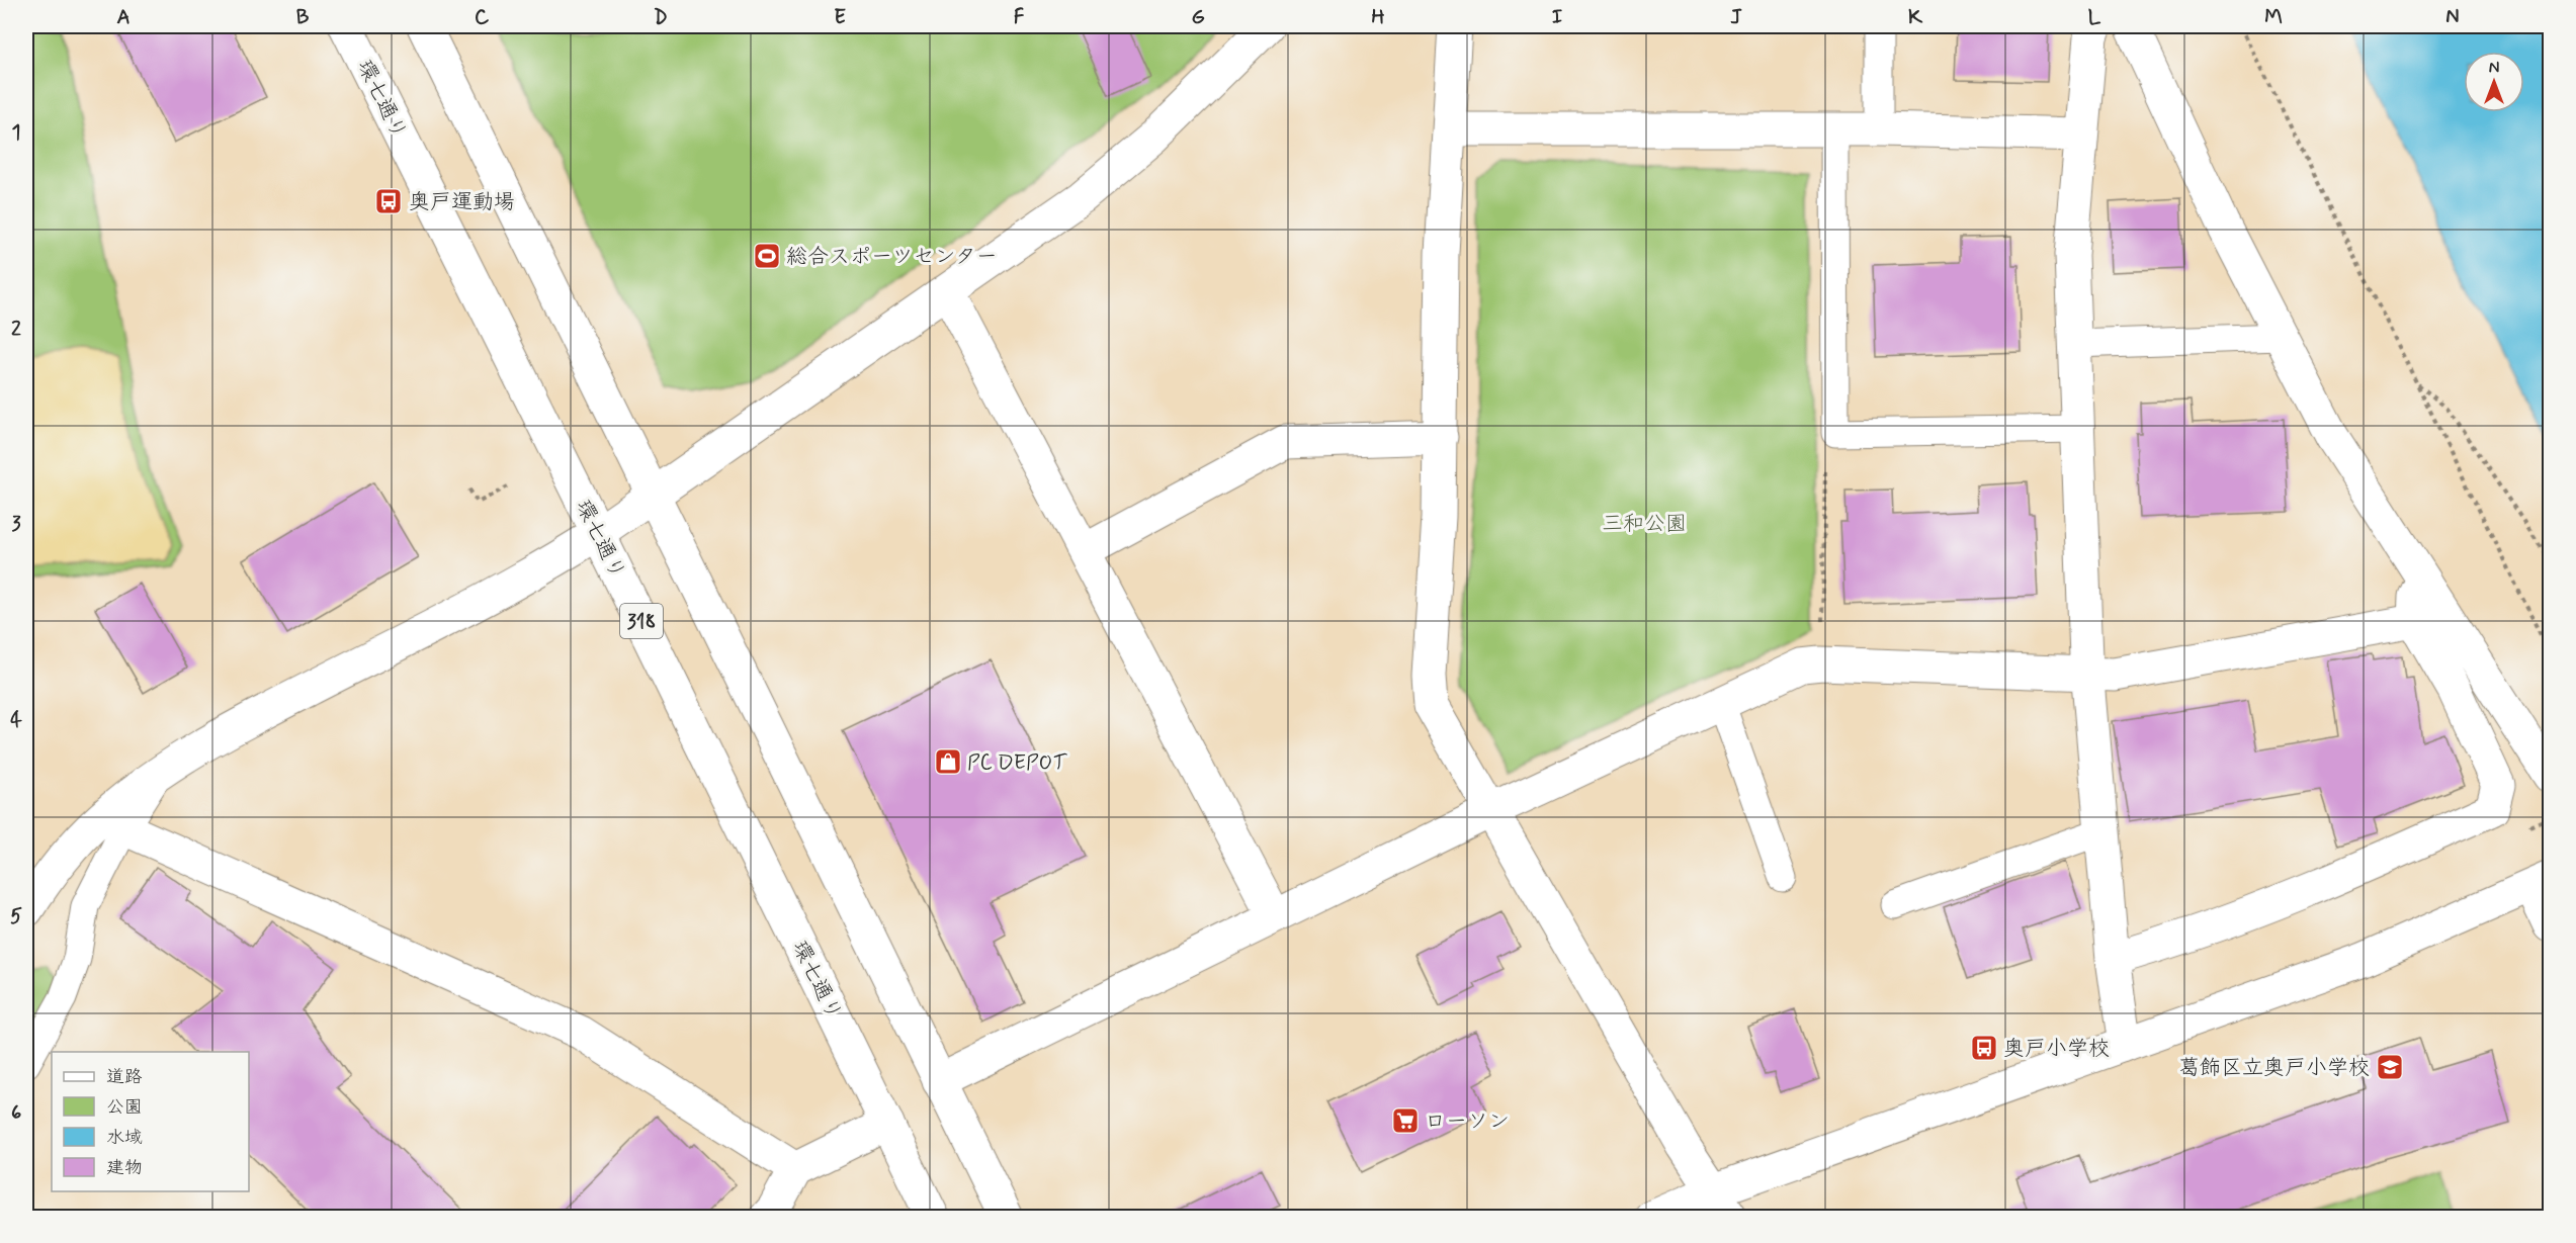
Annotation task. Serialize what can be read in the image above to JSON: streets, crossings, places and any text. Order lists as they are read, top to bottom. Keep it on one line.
{"streets":{"street":["環七通り","318"]},"parks":["三和公園"],"places":{"bus stop":["奥戸運動場","奥戸小学校"],"sports":["総合スポーツセンター"],"shop":["PC DEPOT"],"school or university":["葛飾区立奥戸小学校"],"supermarket":["ローソン"]},"legend":["道路","公園","水域","建物"],"north":"top","grid":{"columns":["A","B","C","D","E","F","G","H","I","J","K","L","M","N"],"rows":["1","2","3","4","5","6"]}}
